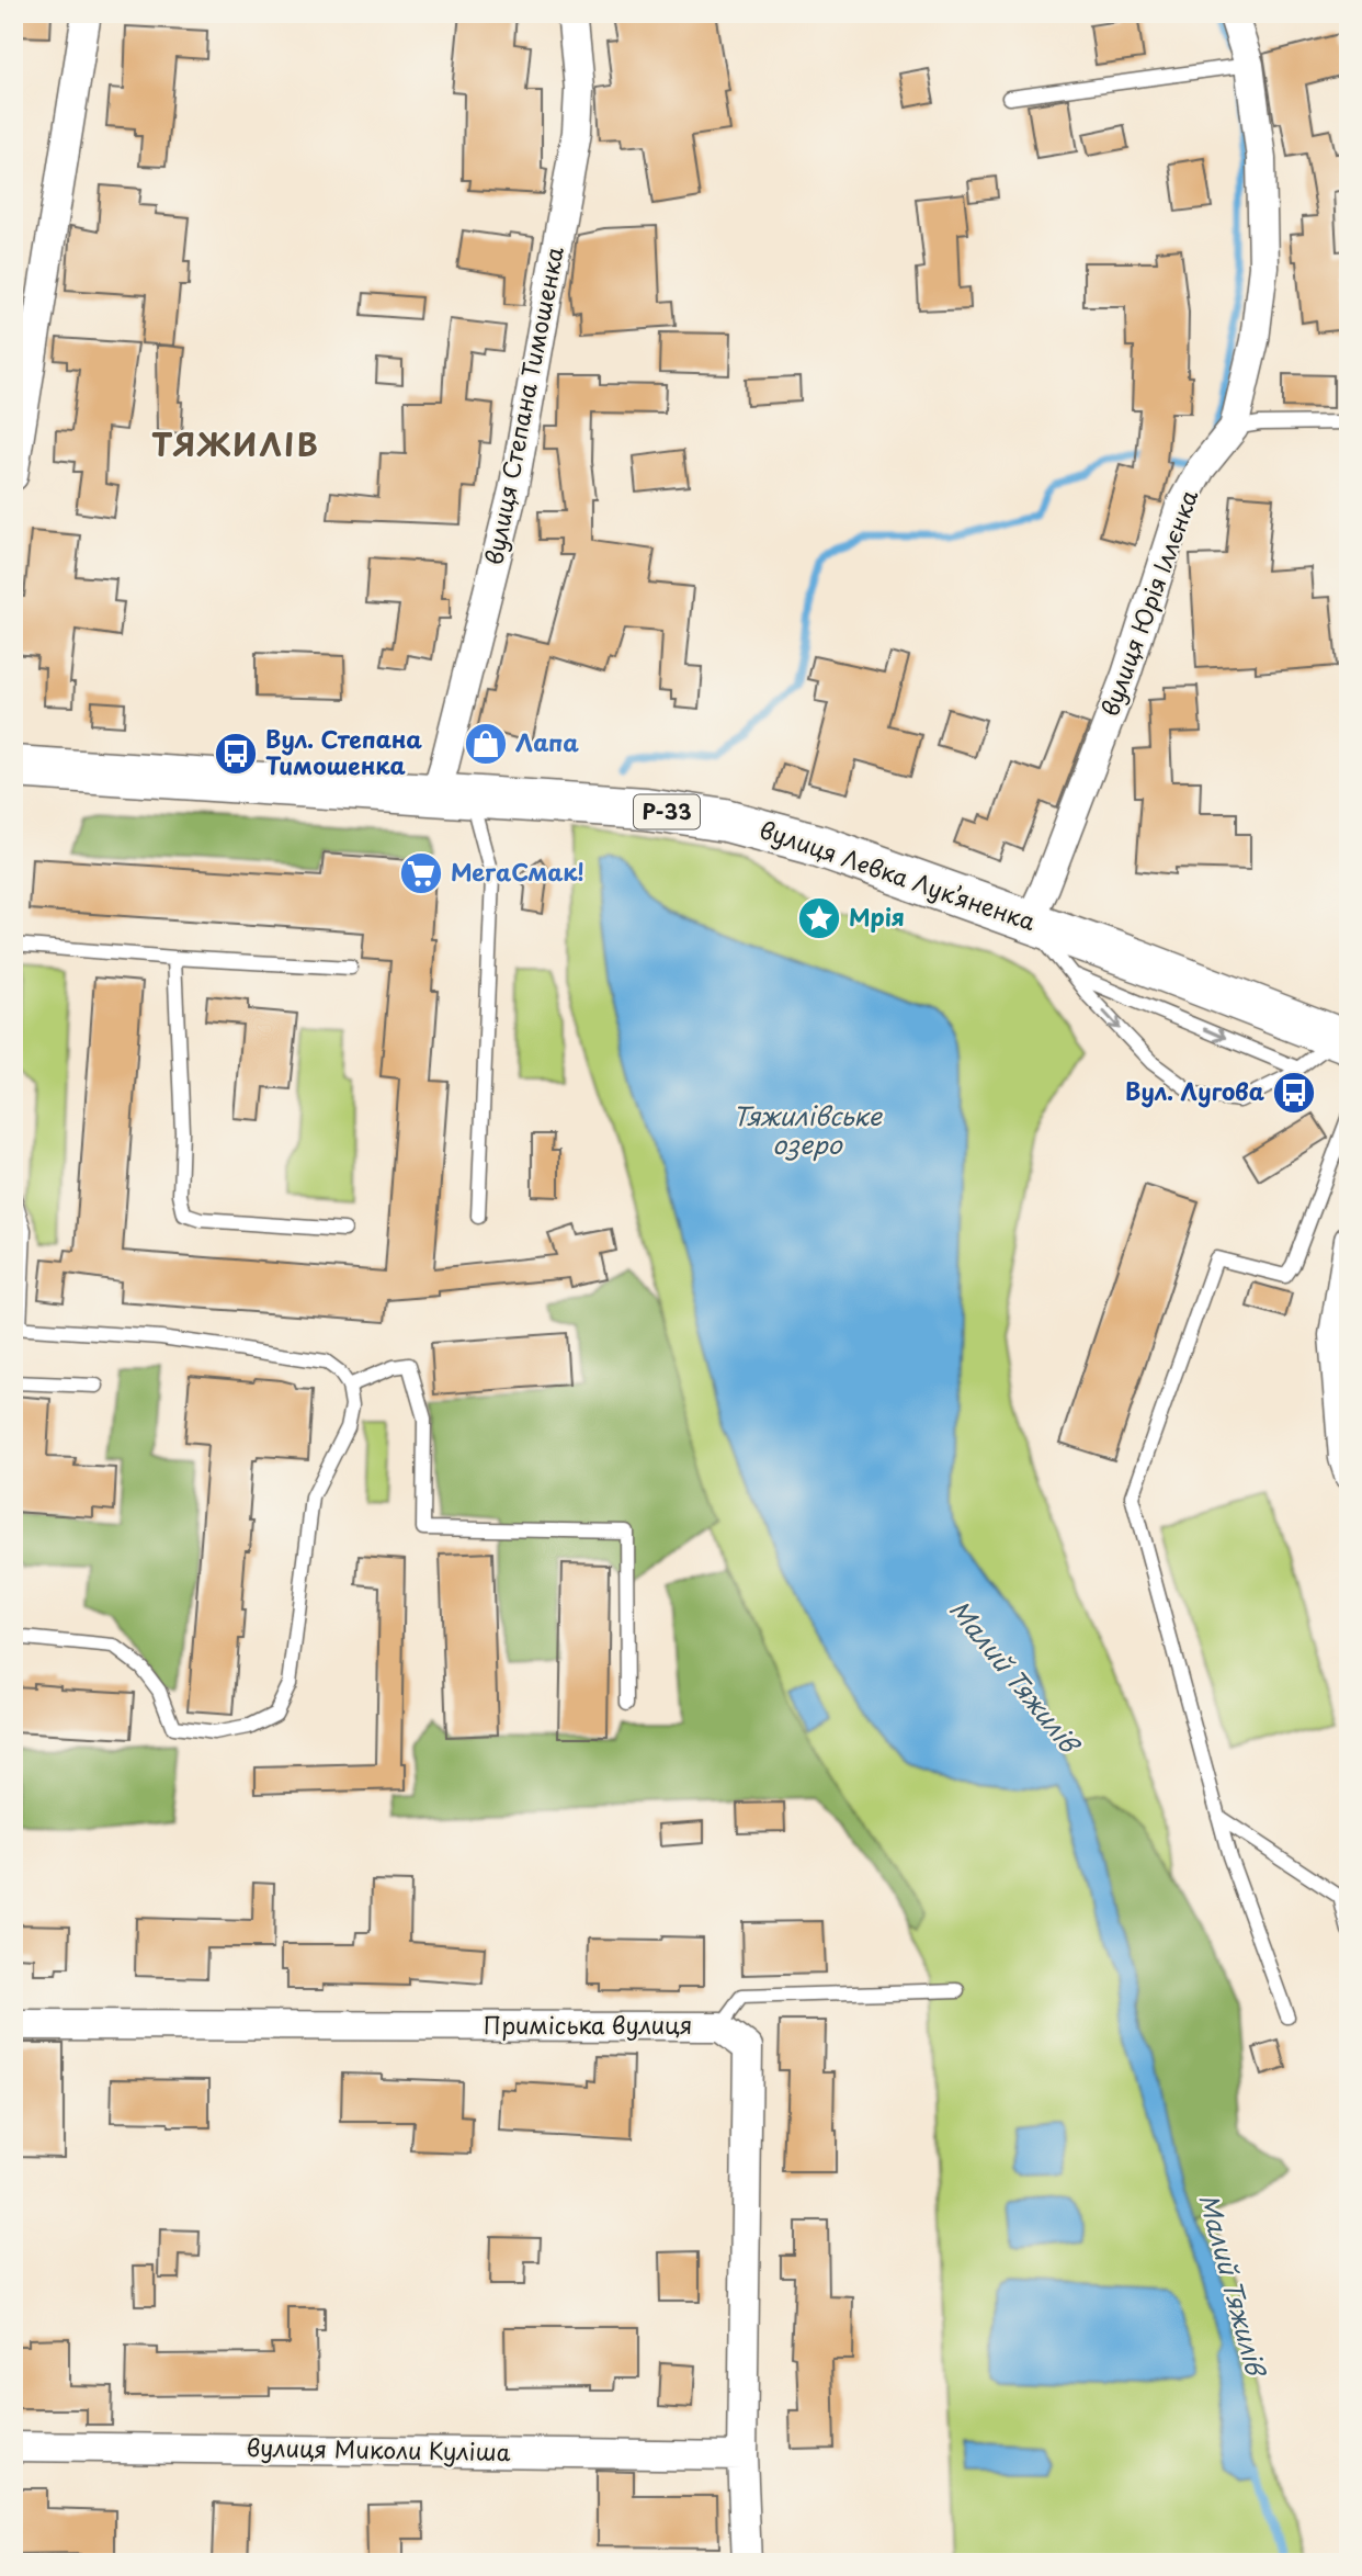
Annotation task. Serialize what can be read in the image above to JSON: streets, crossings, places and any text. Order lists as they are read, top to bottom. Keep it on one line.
{"streets":{"main road":["Р-33","вулиця Левка Лукʼяненка"],"street":["вулиця Степана Тимошенка","вулиця Юрія Іллєнка","Приміська вулиця","вулиця Миколи Куліша"]},"crossings":[["вулиця Степана Тимошенка","вулиця Левка Лукʼяненка"],["вулиця Юрія Іллєнка","вулиця Левка Лукʼяненка"],["Приміська вулиця","вулиця Миколи Куліша"]],"districts":["ТЯЖИЛІВ"],"water":["Тяжилівське озеро","Малий Тяжилів"],"places":{"shop":["Лапа"],"bus stop":["Вул. Степана Тимошенка","Вул. Лугова"],"supermarket":["МегаСмак!"],"place":["Мрія"]}}
